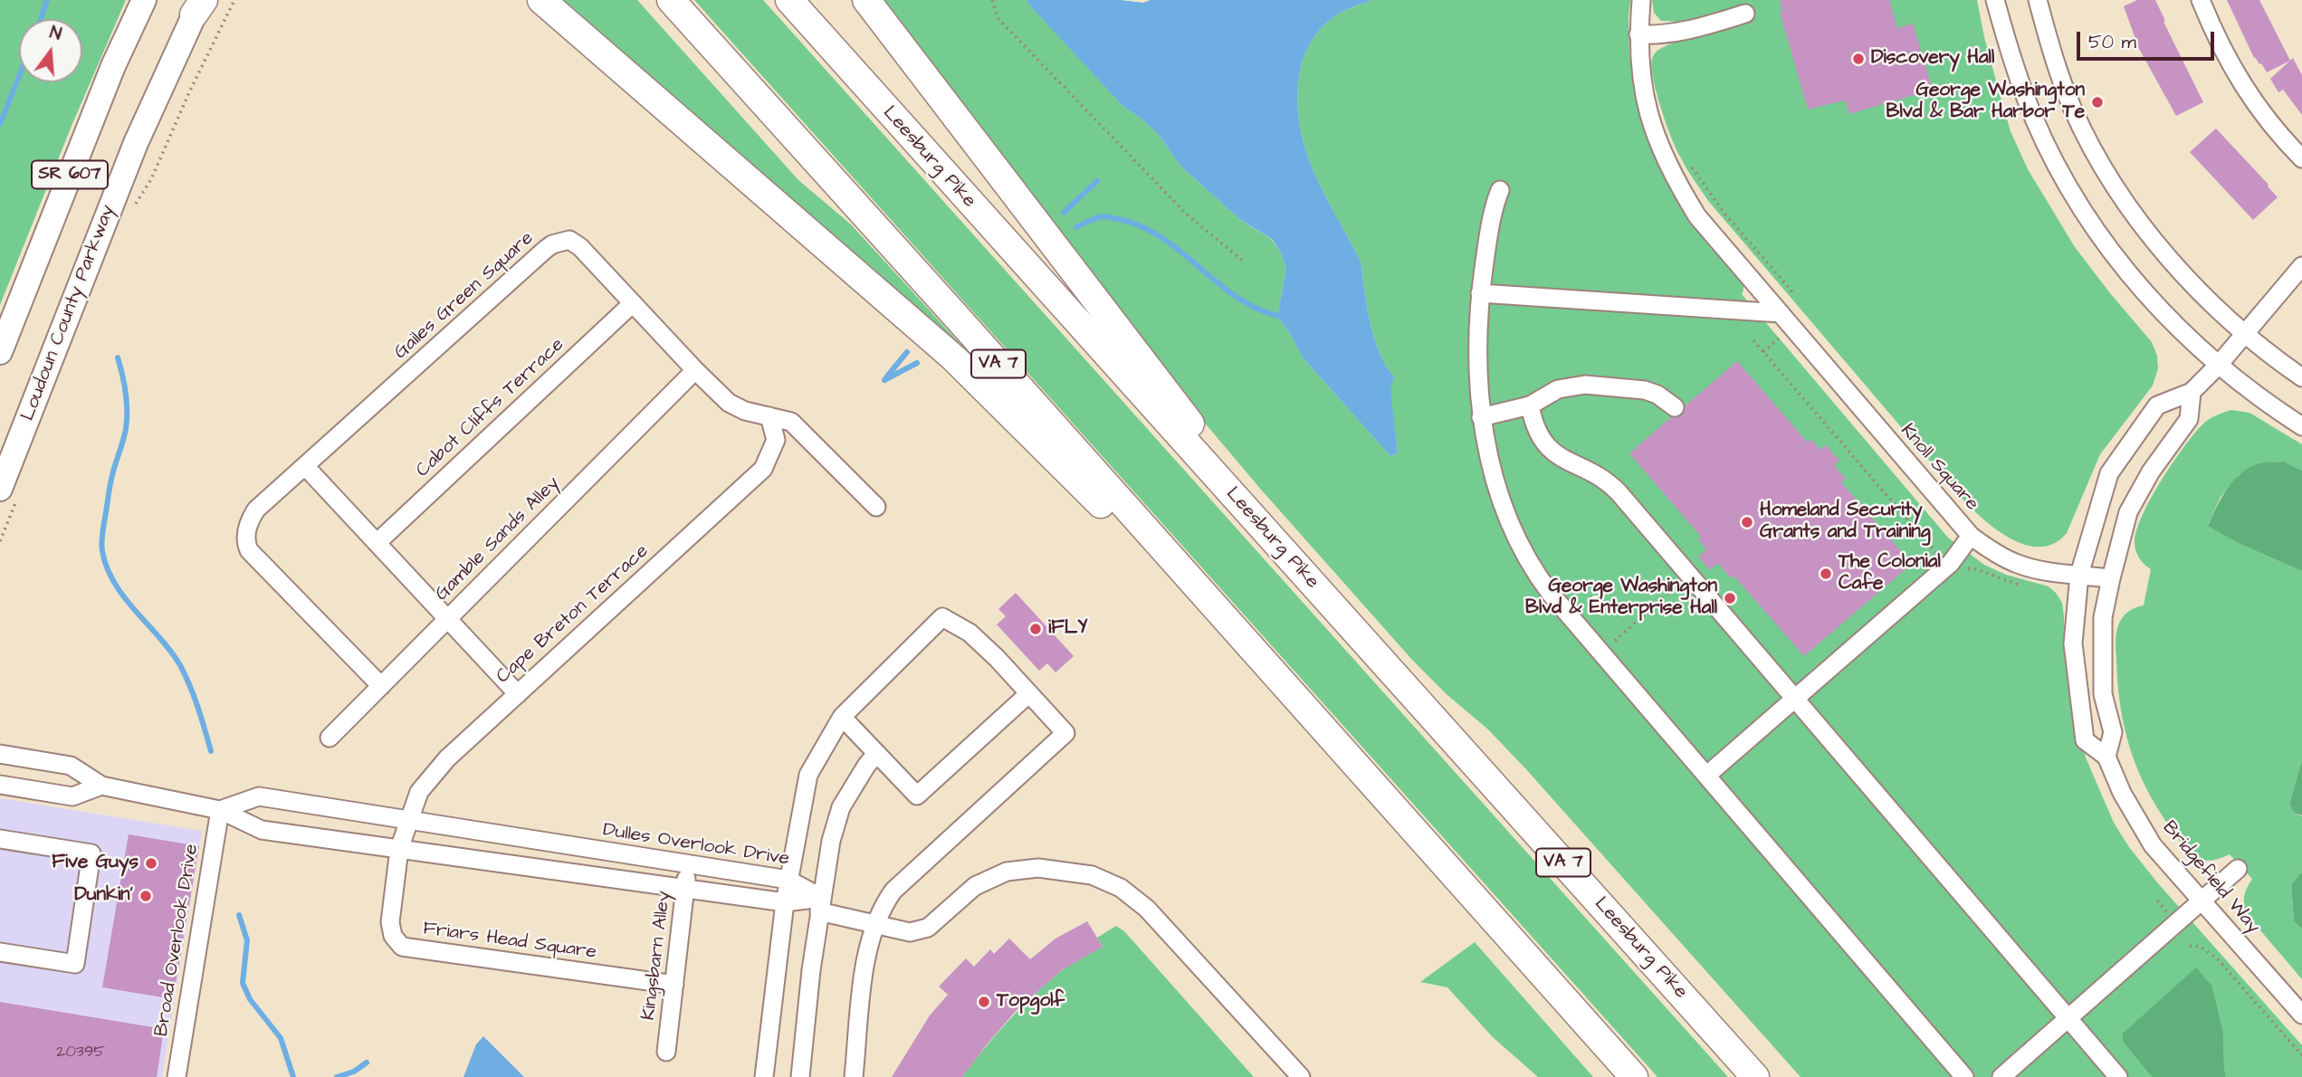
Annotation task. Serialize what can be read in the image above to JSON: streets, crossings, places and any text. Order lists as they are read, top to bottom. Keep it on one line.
{"streets":{"highway":["Leesburg Pike","VA 7"],"main road":["SR 607","Loudoun County Parkway"],"street":["Gailes Green Square","Cabot Cliffs Terrace","Knoll Square","Gamble Sands Alley","Cape Breton Terrace","Dulles Overlook Drive","Bridgefield Way","Broad Overlook Drive","Friars Head Square","Kingsbarn Alley"]},"crossings":[["Gailes Green Square","Cabot Cliffs Terrace"],["Gailes Green Square","Gamble Sands Alley"],["Gailes Green Square","Cape Breton Terrace"],["Knoll Square","Bridgefield Way"],["Cape Breton Terrace","Dulles Overlook Drive"],["Cape Breton Terrace","Friars Head Square"],["Dulles Overlook Drive","Broad Overlook Drive"],["Dulles Overlook Drive","Kingsbarn Alley"],["Friars Head Square","Kingsbarn Alley"]],"places":["Discovery Hall","George Washington Blvd & Bar Harbor Te","Homeland Security Grants and Training","The Colonial Cafe","George Washington Blvd & Enterprise Hall","iFLY","Five Guys","Dunkin'","Topgolf"],"house_numbers":["20395"],"scale_bar":"50 m","north":"top"}
